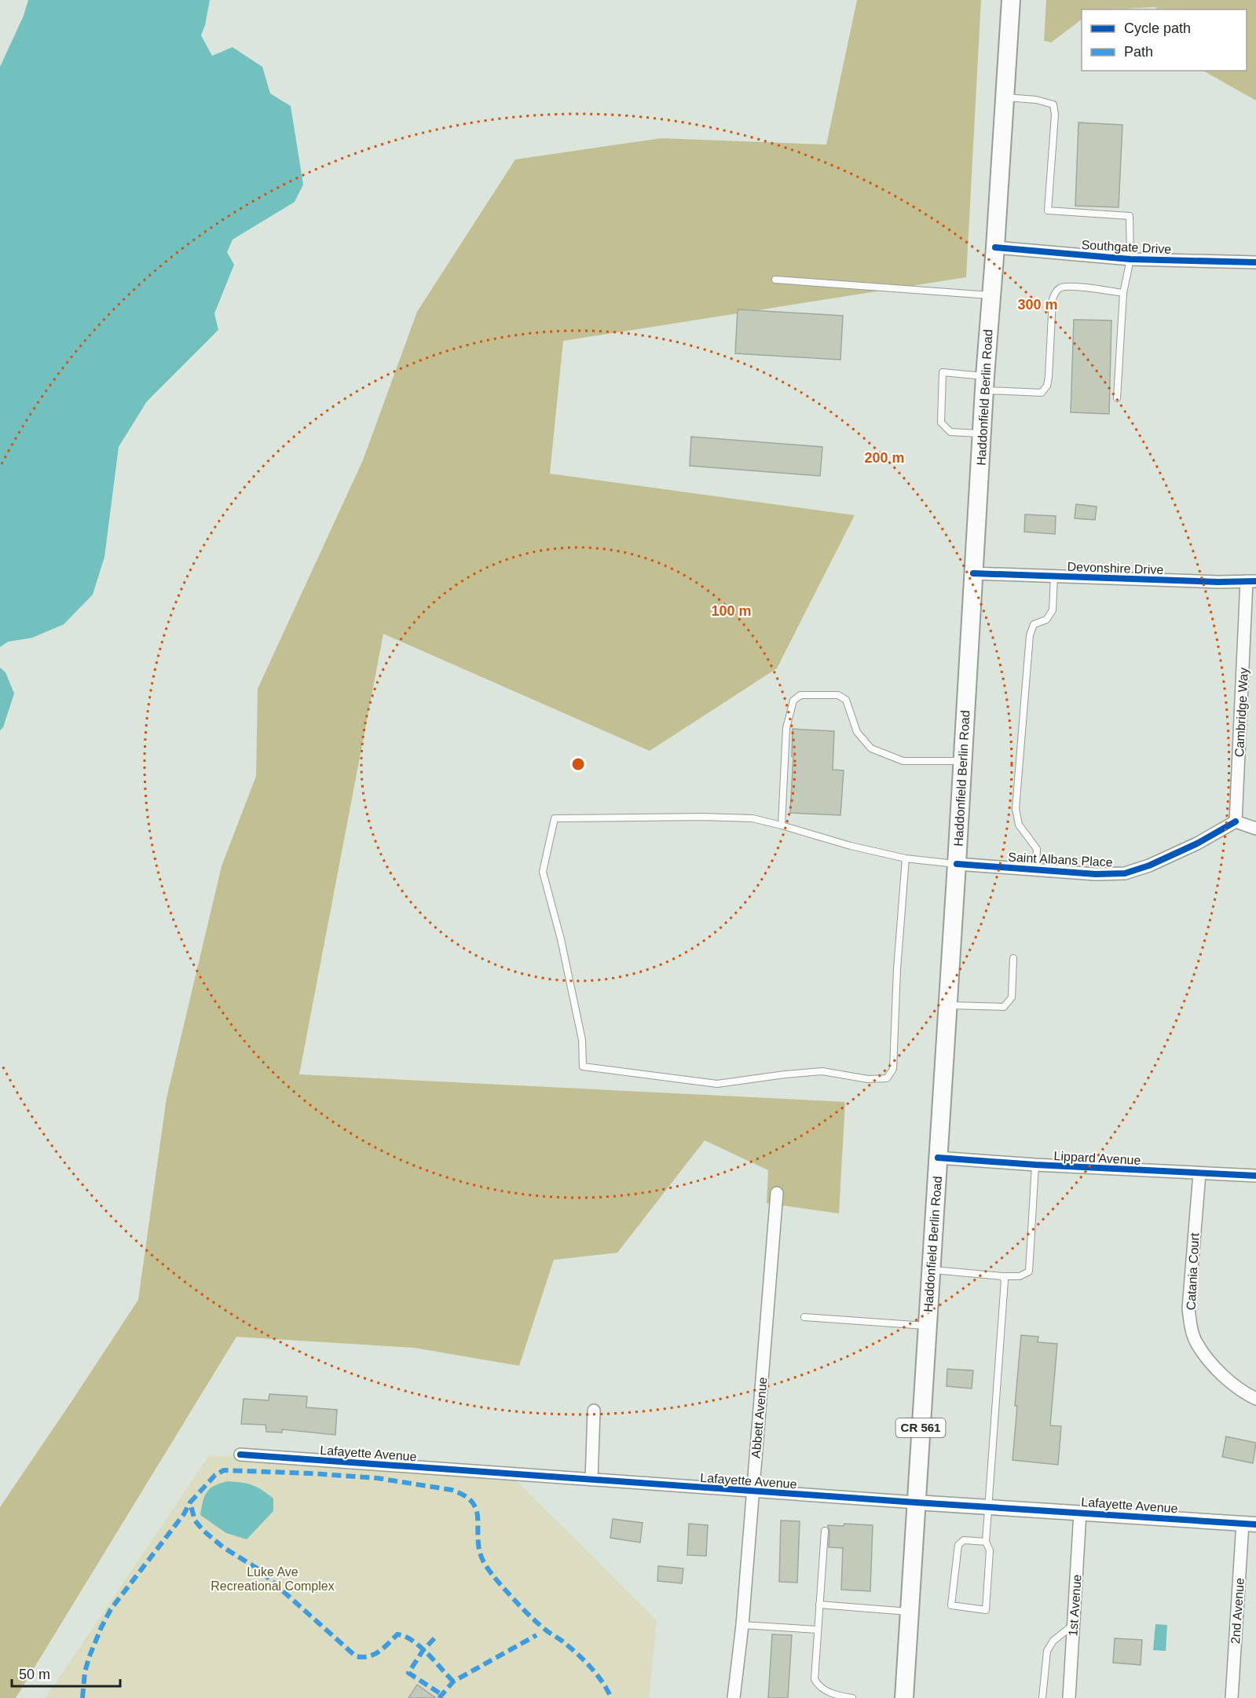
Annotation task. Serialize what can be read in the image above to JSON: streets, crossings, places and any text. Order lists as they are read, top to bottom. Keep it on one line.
{"streets":{"main road":["Haddonfield Berlin Road","CR 561"],"street":["Southgate Drive","Devonshire Drive","Cambridge Way","Saint Albans Place","Lippard Avenue","Catania Court","Abbett Avenue","Lafayette Avenue","1st Avenue","2nd Avenue"]},"crossings":[["Southgate Drive","Haddonfield Berlin Road"],["Haddonfield Berlin Road","Devonshire Drive"],["Haddonfield Berlin Road","Saint Albans Place"],["Haddonfield Berlin Road","Lippard Avenue"],["Haddonfield Berlin Road","Lafayette Avenue"],["Devonshire Drive","Cambridge Way"],["Cambridge Way","Saint Albans Place"],["Lippard Avenue","Catania Court"],["Abbett Avenue","Lafayette Avenue"],["Lafayette Avenue","1st Avenue"],["Lafayette Avenue","2nd Avenue"]],"parks":["Luke Ave Recreational Complex"],"legend":["Cycle path","Path"],"scale_bar":"50 m","rings":["300 m","200 m","100 m"]}
